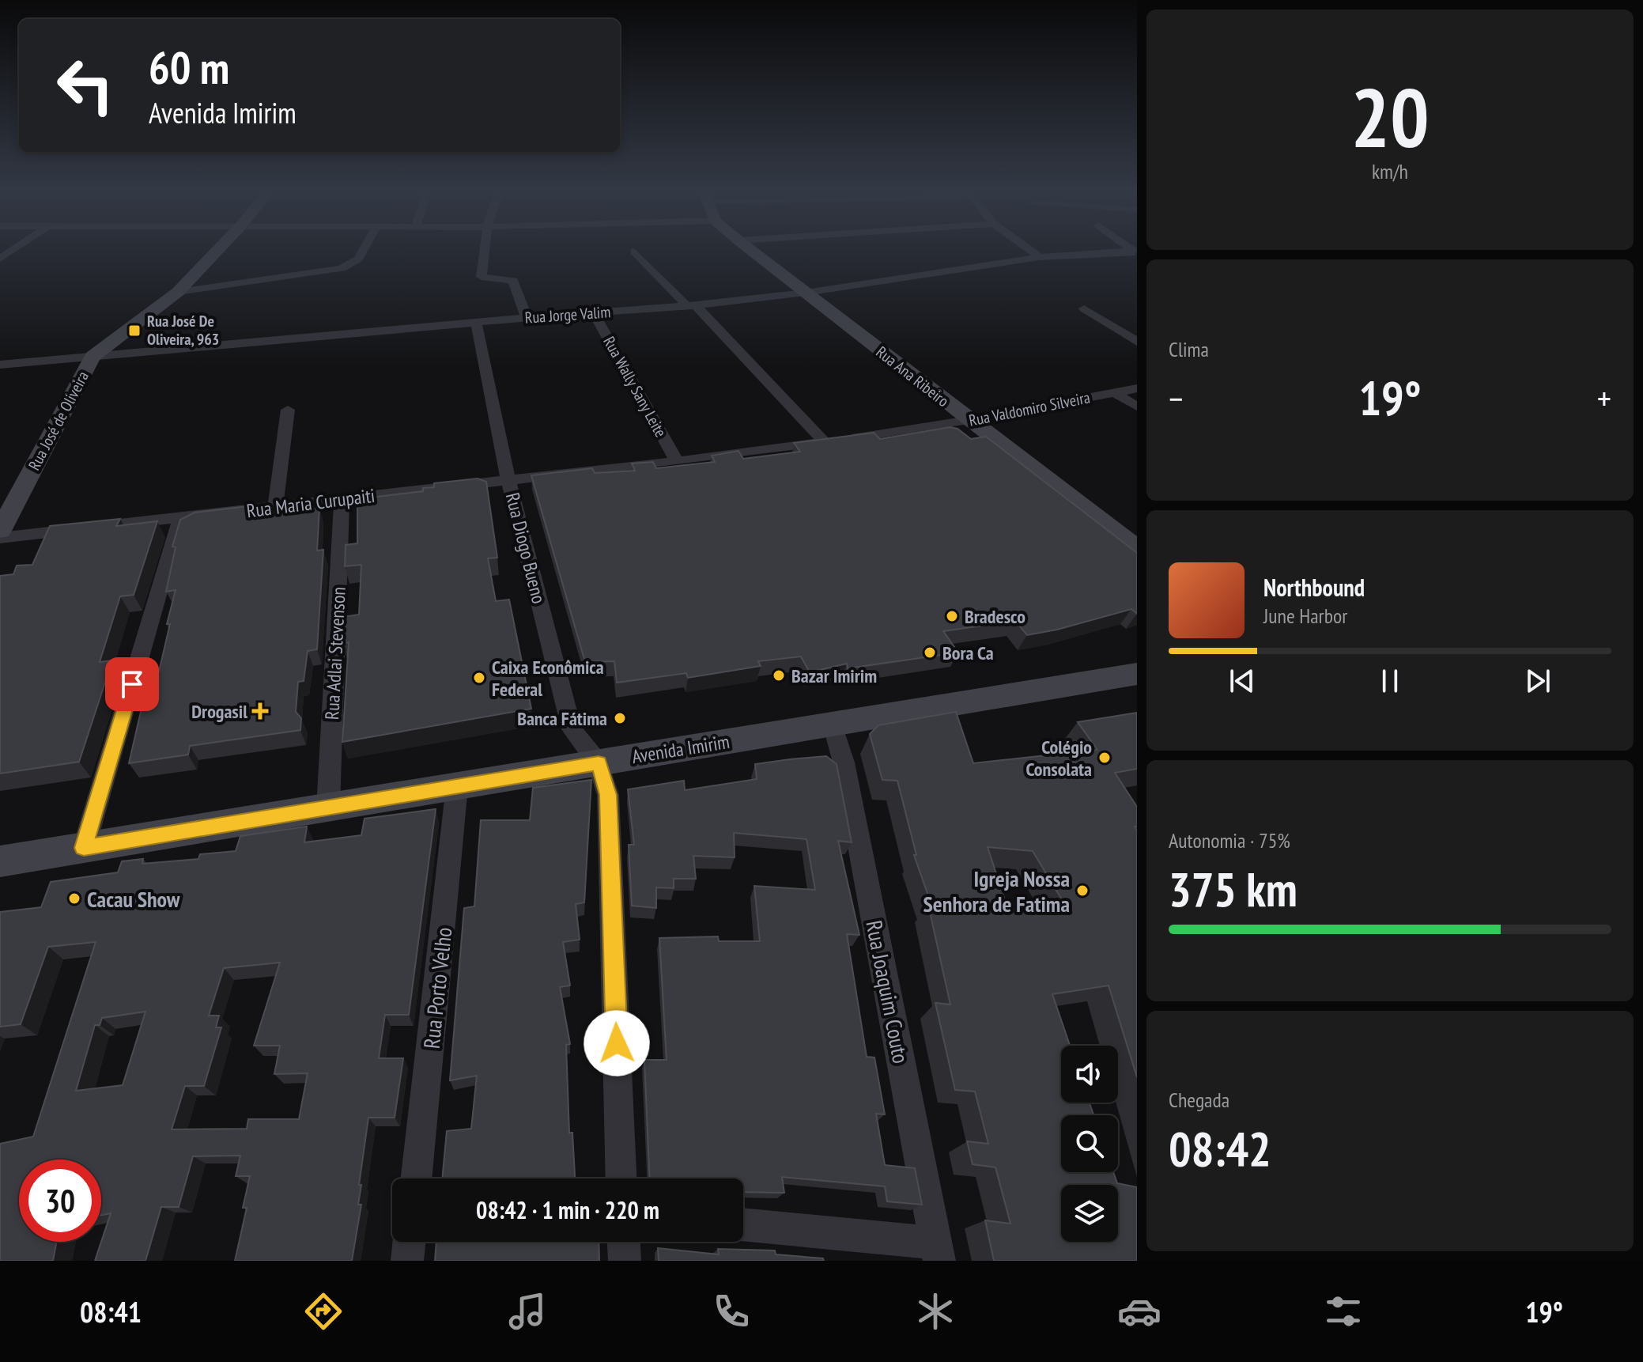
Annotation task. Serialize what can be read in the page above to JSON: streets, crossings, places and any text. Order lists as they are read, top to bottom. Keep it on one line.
{"streets":{"street":["Rua Jorge Valim","Rua Ana Ribeiro","Rua Wally Sany Leite","Rua Valdomiro Silveira","Rua José de Oliveira","Rua Maria Curupaiti","Rua Diogo Bueno","Rua Adlai Stevenson","Avenida Imirim","Rua Porto Velho","Rua Joaquim Couto"]},"crossings":[["Rua Jorge Valim","Rua Ana Ribeiro"],["Rua Jorge Valim","Rua Wally Sany Leite"],["Rua Jorge Valim","Rua José de Oliveira"],["Rua Jorge Valim","Rua Diogo Bueno"],["Rua Ana Ribeiro","Rua Valdomiro Silveira"],["Rua Wally Sany Leite","Rua Valdomiro Silveira"],["Rua Valdomiro Silveira","Rua Maria Curupaiti"],["Rua Valdomiro Silveira","Rua Diogo Bueno"],["Rua Maria Curupaiti","Rua Diogo Bueno"],["Rua Maria Curupaiti","Rua Adlai Stevenson"],["Rua Diogo Bueno","Avenida Imirim"],["Rua Adlai Stevenson","Avenida Imirim"],["Avenida Imirim","Rua Porto Velho"],["Avenida Imirim","Rua Joaquim Couto"]],"places":{"transit":["Rua José De Oliveira, 963"],"other":["Bradesco","Bora Ca","Bazar Imirim","Caixa Econômica Federal","Banca Fátima","Colégio Consolata","Igreja Nossa Senhora de Fatima","Cacau Show"],"health":["Drogasil"]},"page":{"tile":[["20","km/h"],"Clima",["Autonomia · 75%","375 km"],["Chegada","08:42"]],"turn":["60 m","Avenida Imirim"],"heat":["−","19°","+"],"song":["Northbound","June Harbor"],"limit":"30","trip":"08:42 · 1 min · 220 m","tabs":["08:41","19°"]}}
